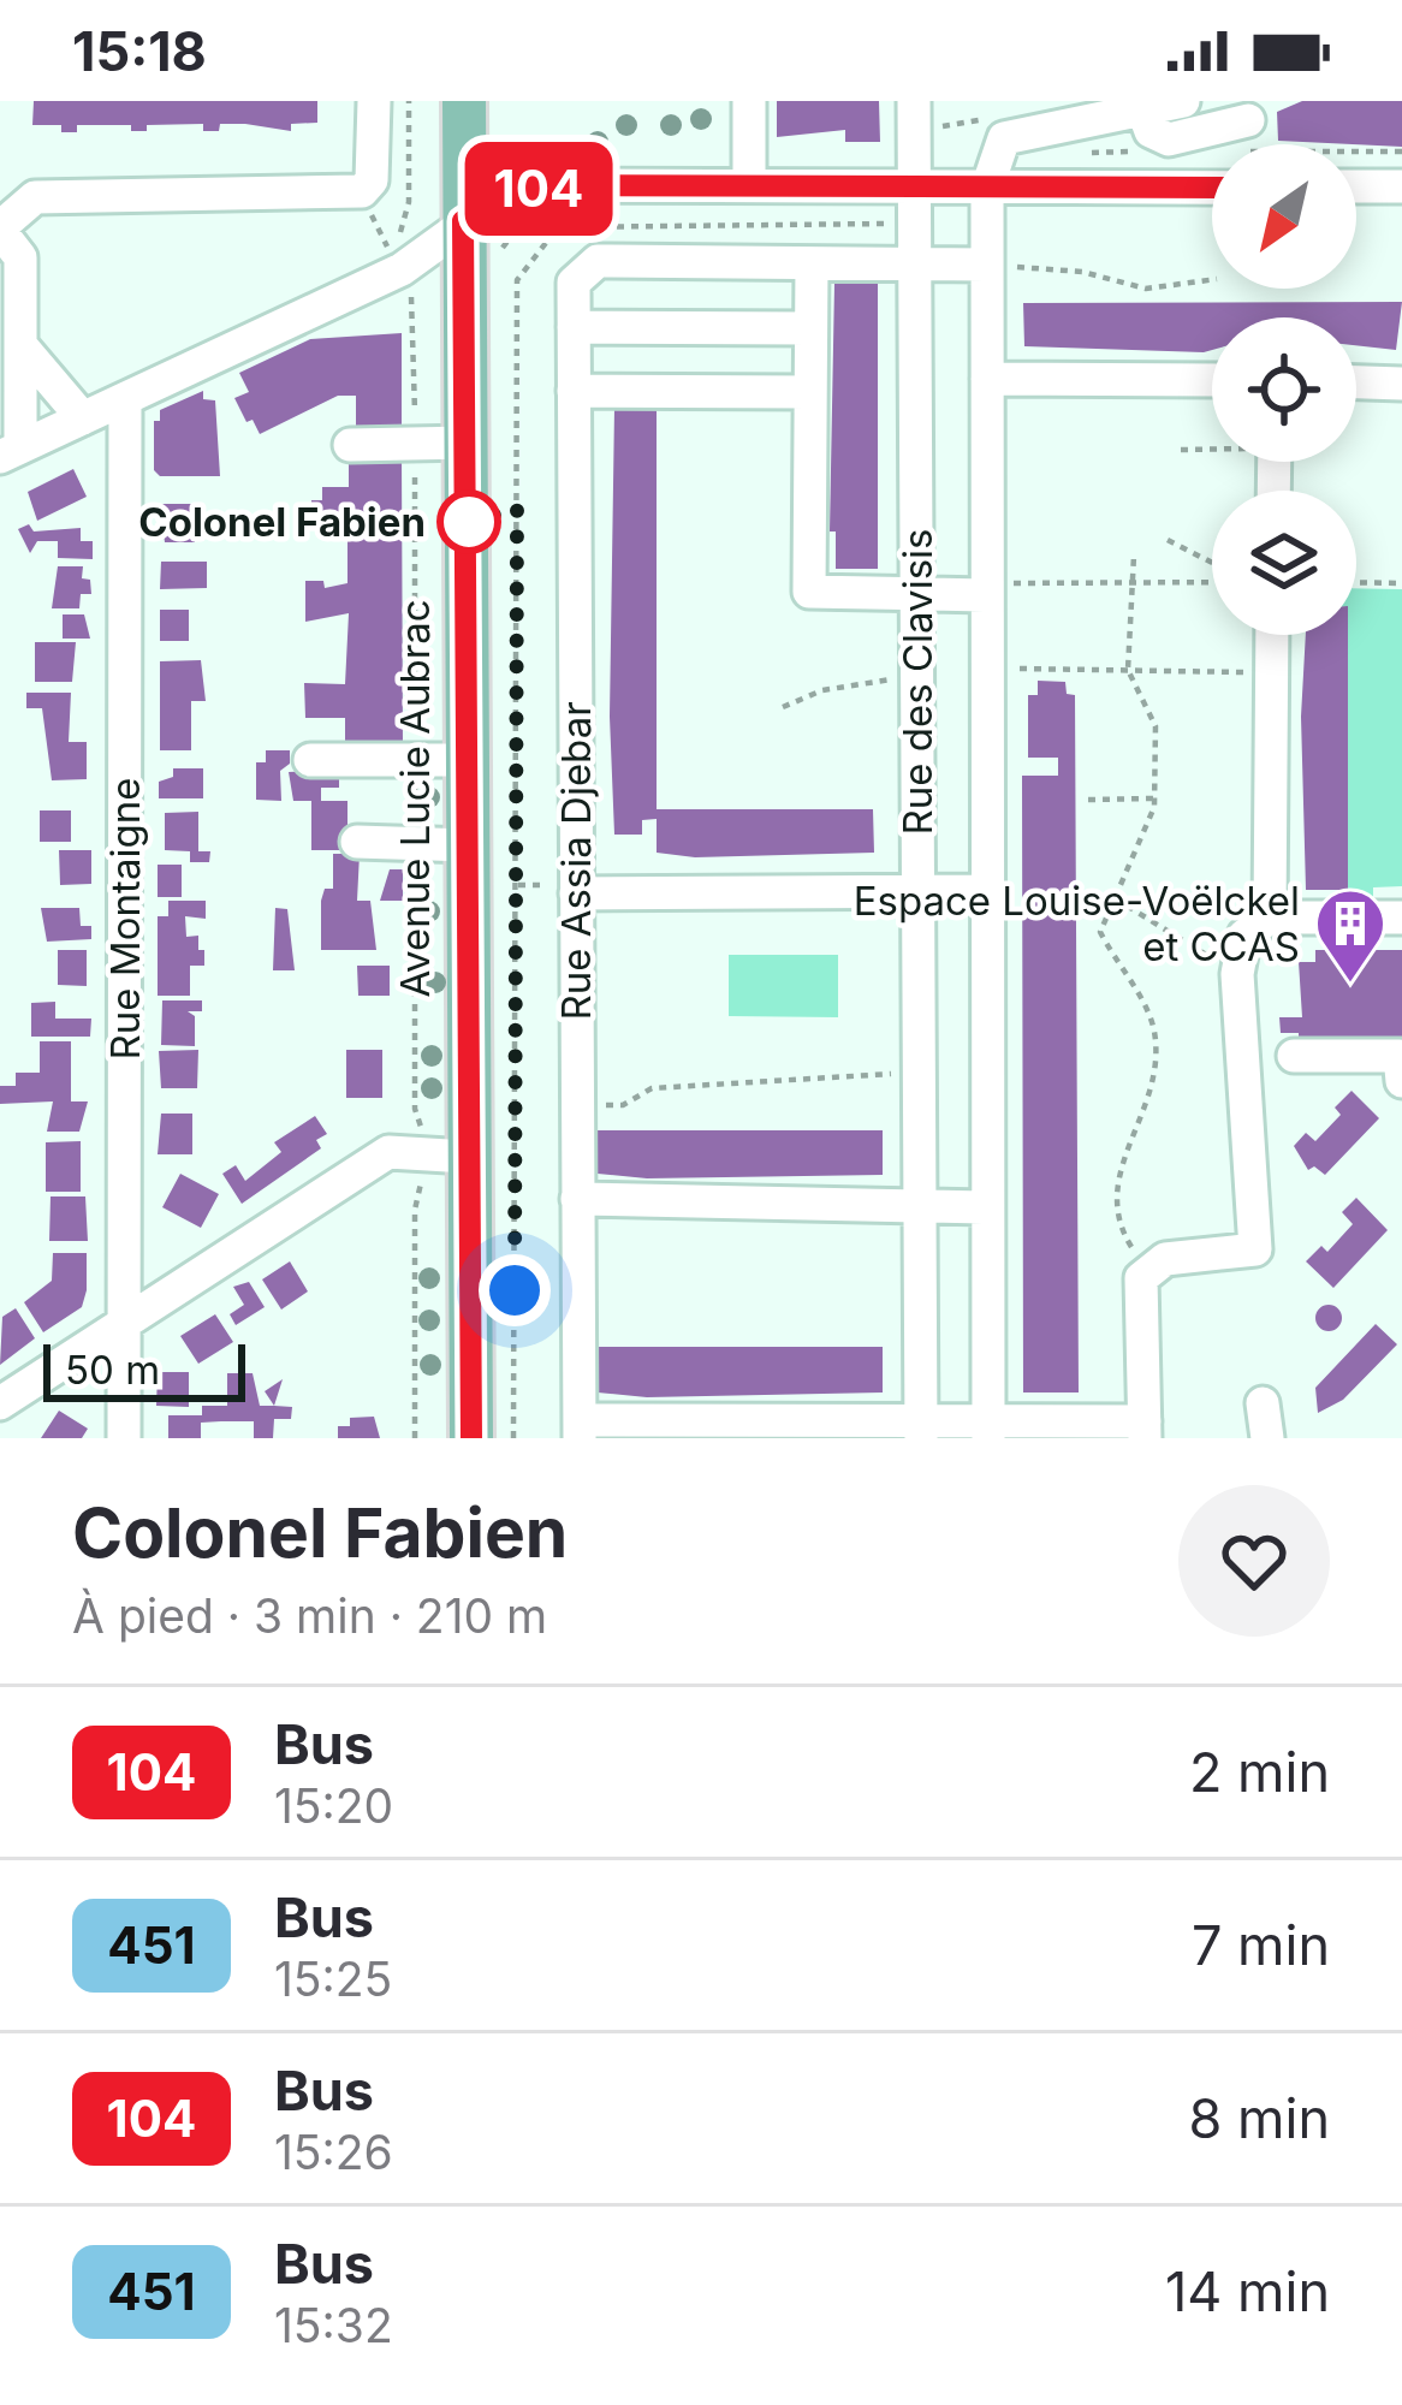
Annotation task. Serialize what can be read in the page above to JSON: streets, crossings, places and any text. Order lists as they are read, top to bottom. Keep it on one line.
{"streets":{"main road":["Avenue Lucie Aubrac"],"street":["Rue des Clavisis","Rue Assia Djebar","Rue Montaigne"]},"places":{"other":["Colonel Fabien"],"building":["Espace Louise-Voëlckel et CCAS"]},"lines":["bus line 104"],"scale_bar":"50 m","north":"bottom left","page":{"status":"15:18","on_map":"104","scale":"50 m","heading":["Colonel Fabien","À pied · 3 min · 210 m"],"list":[{"mark":"104","name":"Bus","note":"15:20","value":"2 min"},{"mark":"451","name":"Bus","note":"15:25","value":"7 min"},{"mark":"104","name":"Bus","note":"15:26","value":"8 min"},{"mark":"451","name":"Bus","note":"15:32","value":"14 min"}]}}
